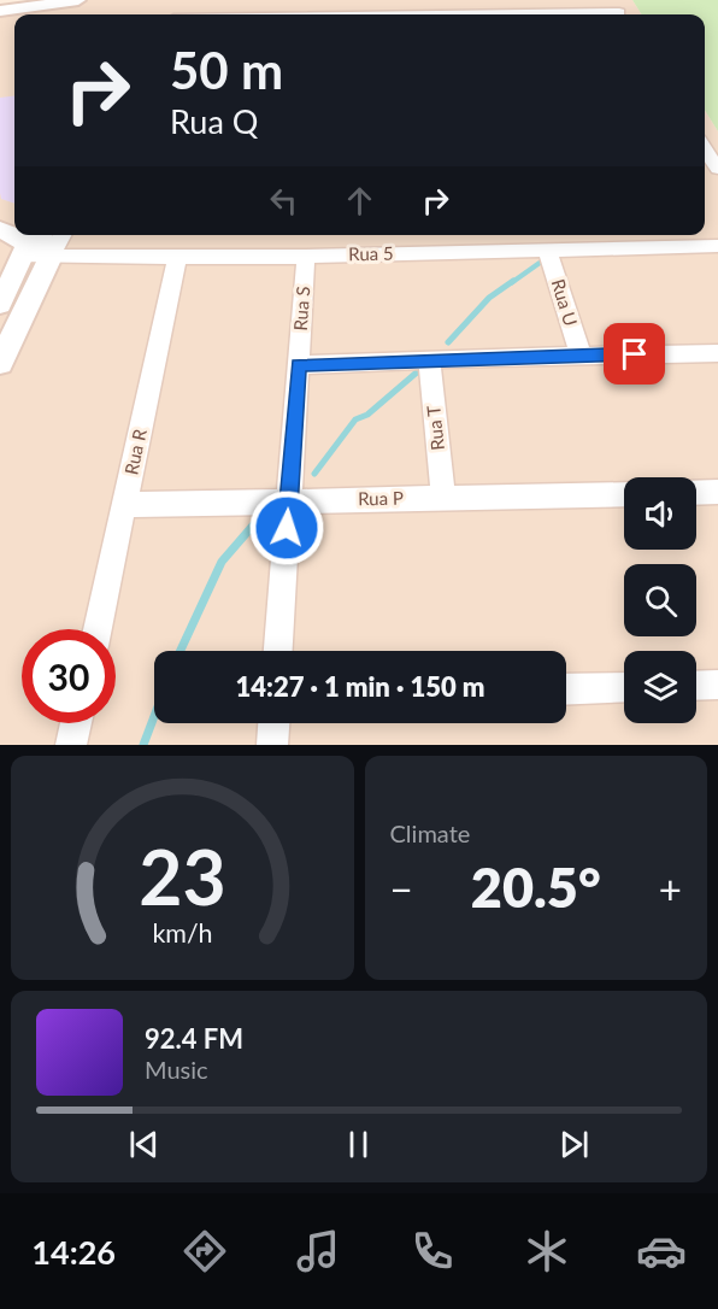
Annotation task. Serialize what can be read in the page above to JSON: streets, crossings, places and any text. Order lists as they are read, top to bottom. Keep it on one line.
{"streets":{"street":["Rua 5","Rua U","Rua S","Rua T","Rua R","Rua P"]},"crossings":[["Rua 5","Rua U"],["Rua 5","Rua S"],["Rua 5","Rua R"],["Rua S","Rua P"],["Rua T","Rua P"],["Rua R","Rua P"]],"page":{"turn":["50 m","Rua Q"],"limit":"30","trip":"14:27 · 1 min · 150 m","tile":"Climate","heat":["−","20.5°","+"],"song":["92.4 FM","Music"],"tabs":"14:26","gauge":["23","km/h"]}}
